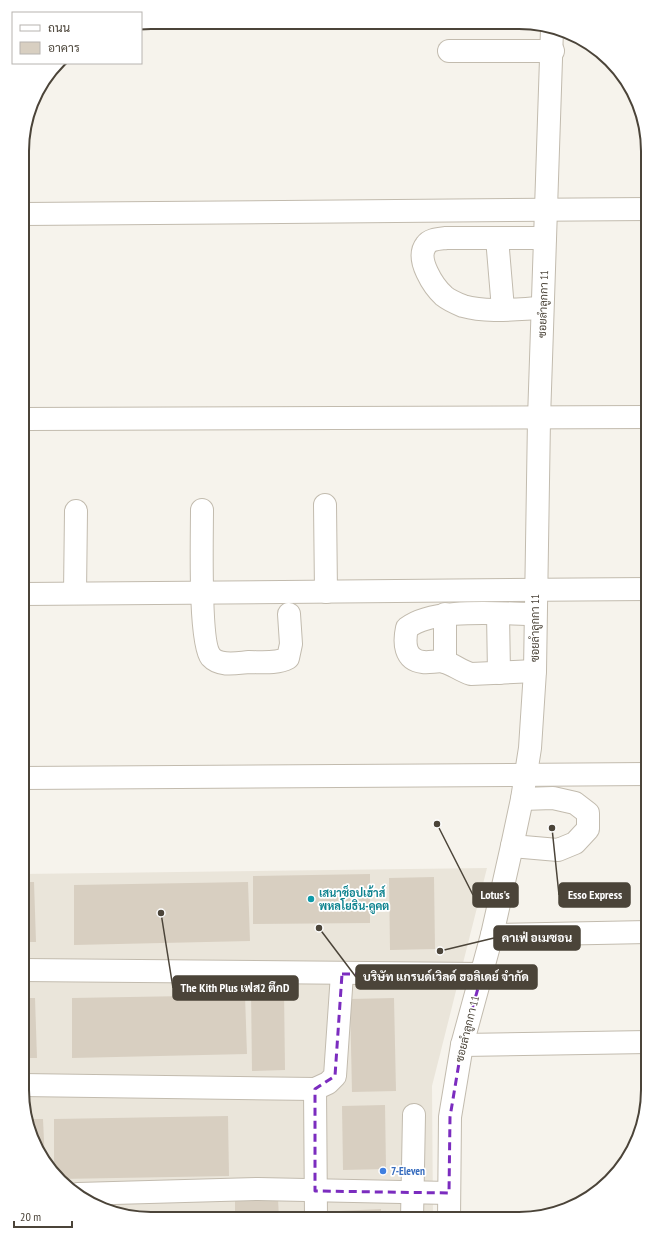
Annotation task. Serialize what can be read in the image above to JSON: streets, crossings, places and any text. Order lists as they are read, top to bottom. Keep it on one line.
{"streets":{"street":["ซอยลำลูกกา 11"]},"places":["Lotus's","Esso Express","เสนาช็อปเฮ้าส์ พหลโยธิน-คูคต","The Kith Plus เฟส2 ตึกD","บริษัท แกรนด์เวิลด์ ฮอลิเดย์ จำกัด","คาเฟ่ อเมซอน","7-Eleven"],"legend":["ถนน","อาคาร"],"scale_bar":"20 m"}
